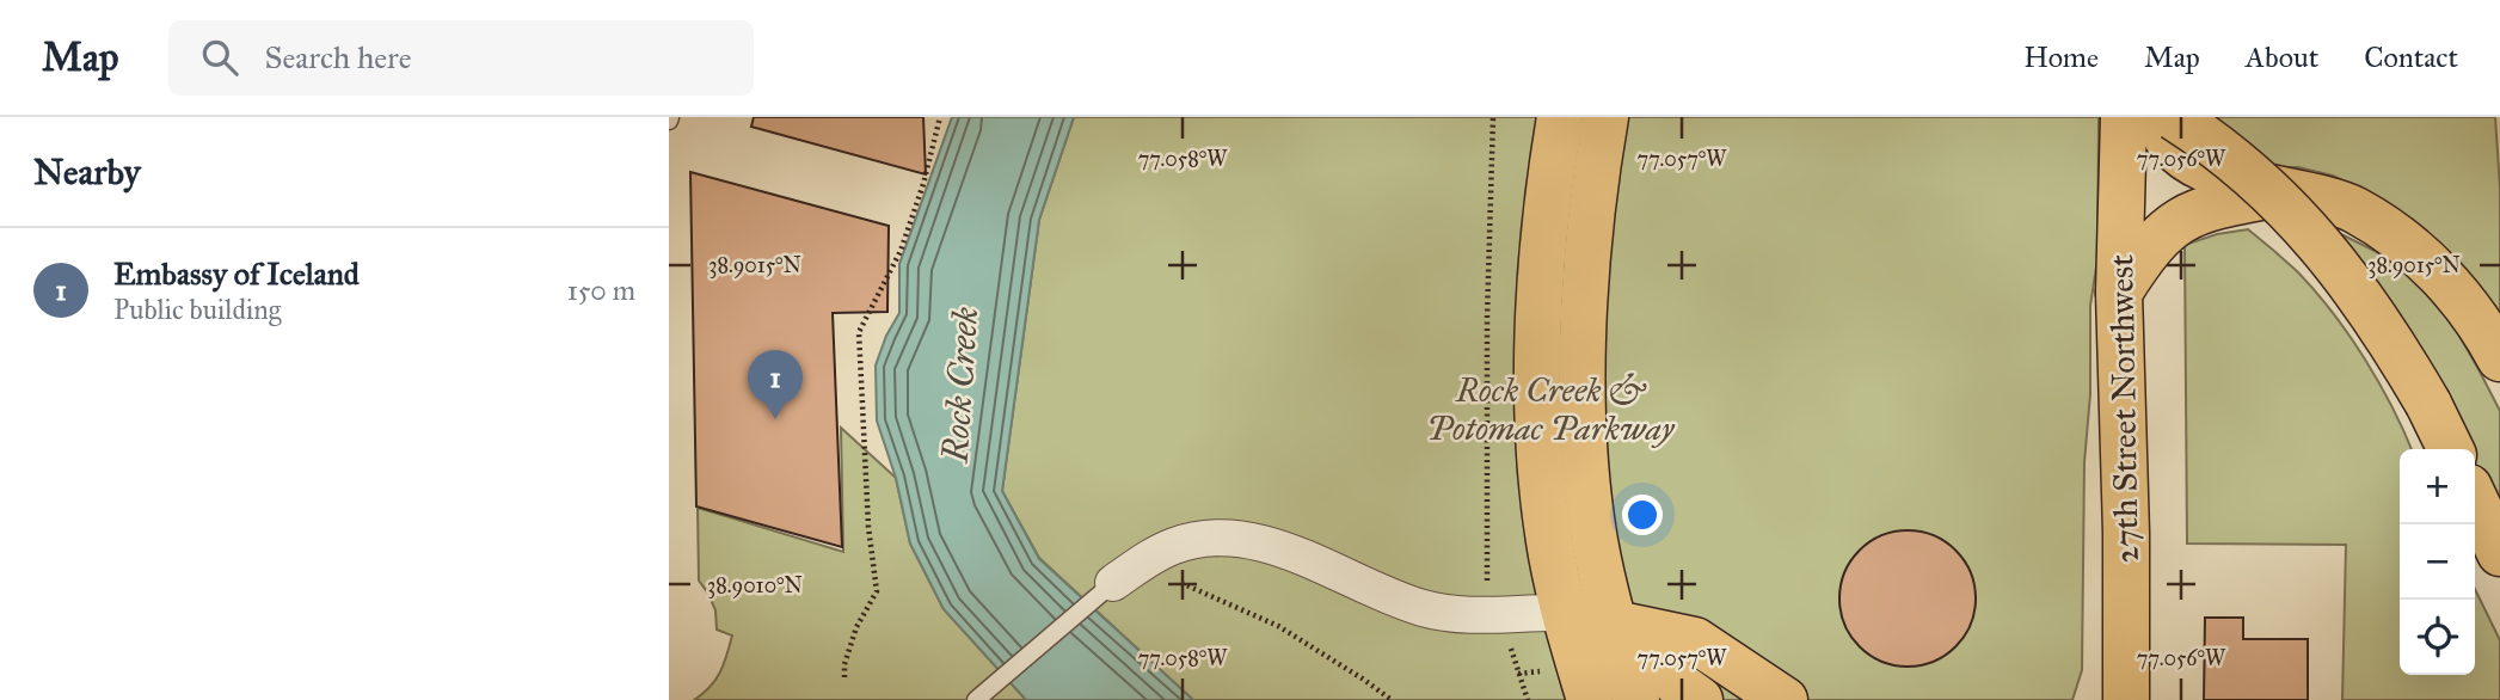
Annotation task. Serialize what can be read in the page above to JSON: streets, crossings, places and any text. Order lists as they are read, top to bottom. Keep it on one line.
{"streets":{"main road":["27th Street Northwest"]},"water":["Rock Creek"],"parks":["Rock Creek & Potomac Parkway"],"page":{"header":"Map","search":"Search here","nav":["Home","Map","About","Contact"],"heading":"Nearby","list":[{"mark":"1","name":"Embassy of Iceland","note":"Public building","value":"150 m"}],"pins":"1","map_buttons":["+","−"]},"coordinates":["77.058°W","77.057°W","77.056°W","38.9015°N","38.9010°N"]}
